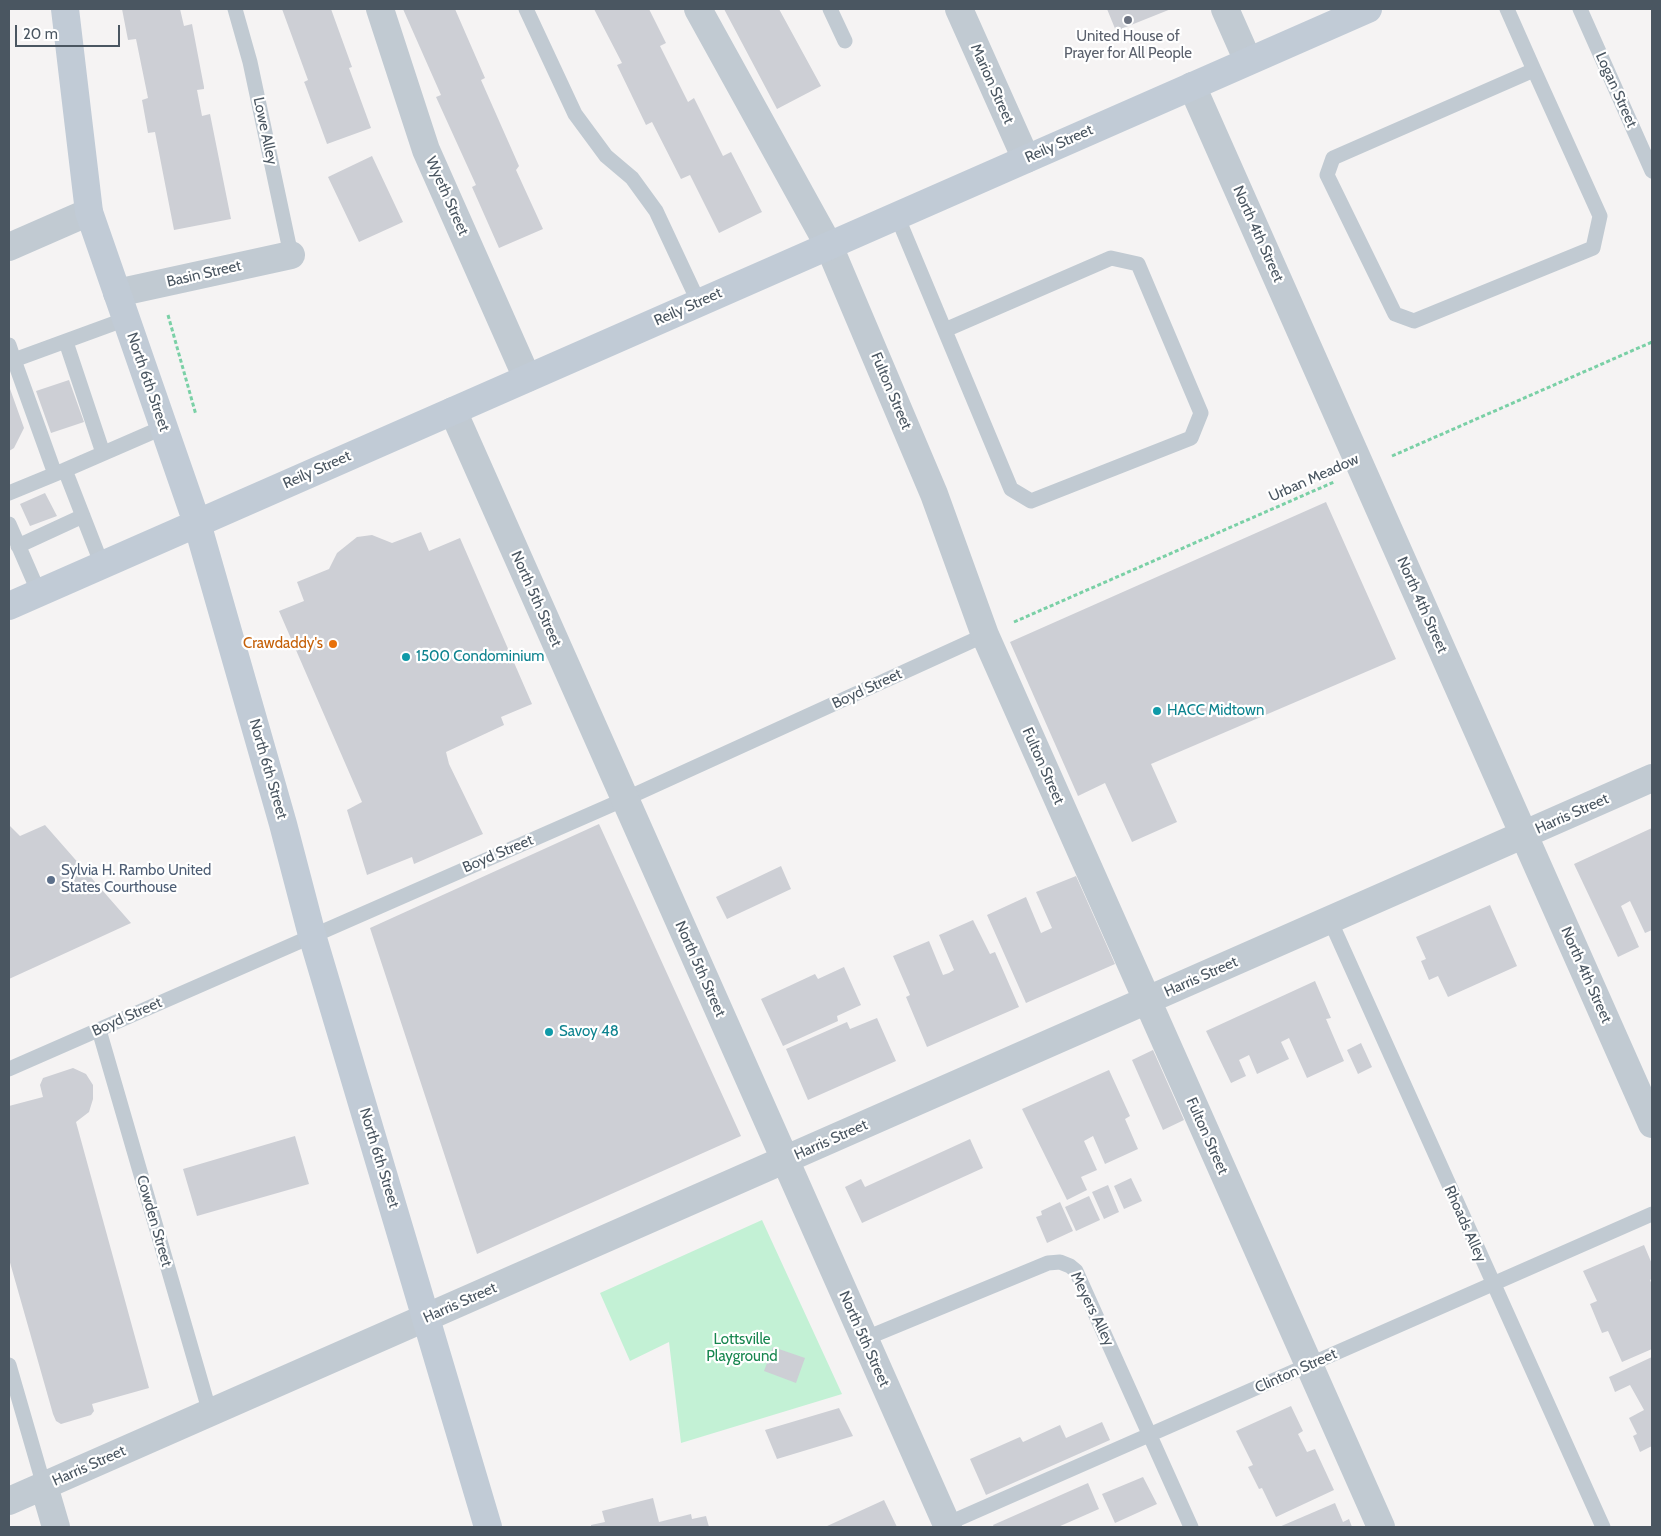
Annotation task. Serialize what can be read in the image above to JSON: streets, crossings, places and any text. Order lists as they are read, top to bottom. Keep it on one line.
{"streets":{"main road":["Reily Street","North 6th Street"],"street":["Marion Street","Wyeth Street","North 4th Street","Basin Street","Fulton Street","North 5th Street","Harris Street"],"lane":["Logan Street","Lowe Alley","Boyd Street","Cowden Street","Rhoads Alley","Meyers Alley","Clinton Street"],"path":["Urban Meadow"]},"crossings":[["Marion Street","Reily Street"],["Lowe Alley","Basin Street"],["Reily Street","Wyeth Street"],["Reily Street","North 4th Street"],["Reily Street","North 6th Street"],["Reily Street","Fulton Street"],["Reily Street","North 5th Street"],["North 4th Street","Urban Meadow"],["North 4th Street","Harris Street"],["Basin Street","North 6th Street"],["North 6th Street","Boyd Street"],["North 6th Street","Harris Street"],["Fulton Street","Urban Meadow"],["Fulton Street","Boyd Street"],["Fulton Street","Harris Street"],["Fulton Street","Clinton Street"],["Urban Meadow","Boyd Street"],["North 5th Street","Boyd Street"],["North 5th Street","Harris Street"],["North 5th Street","Meyers Alley"],["North 5th Street","Clinton Street"],["Boyd Street","Cowden Street"],["Harris Street","Cowden Street"],["Harris Street","Rhoads Alley"],["Rhoads Alley","Clinton Street"],["Meyers Alley","Clinton Street"]],"parks":["Lottsville Playground"],"places":["United House of Prayer for All People","Crawdaddy's","1500 Condominium","HACC Midtown","Sylvia H. Rambo United States Courthouse","Savoy 48"],"scale_bar":"20 m"}
